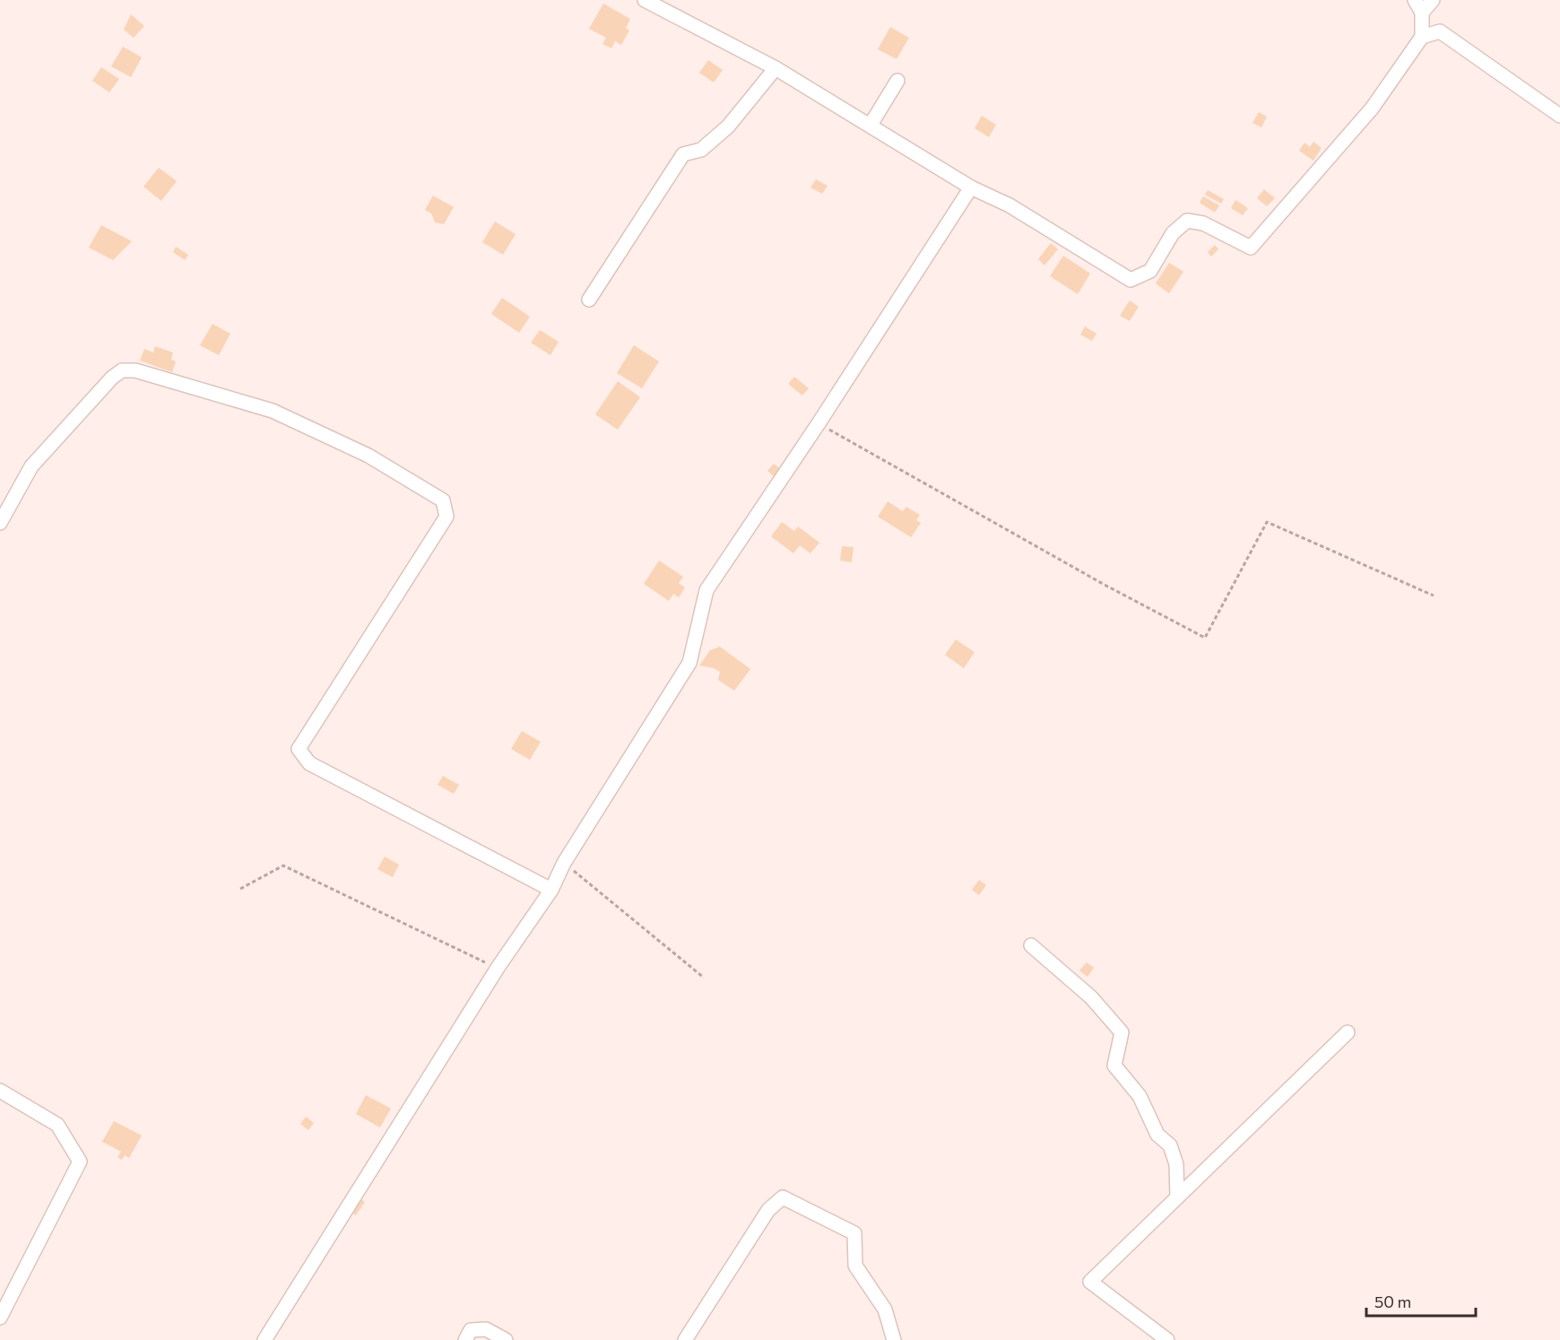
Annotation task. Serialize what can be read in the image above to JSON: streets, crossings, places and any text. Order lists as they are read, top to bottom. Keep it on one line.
{"scale_bar":"50 m"}
